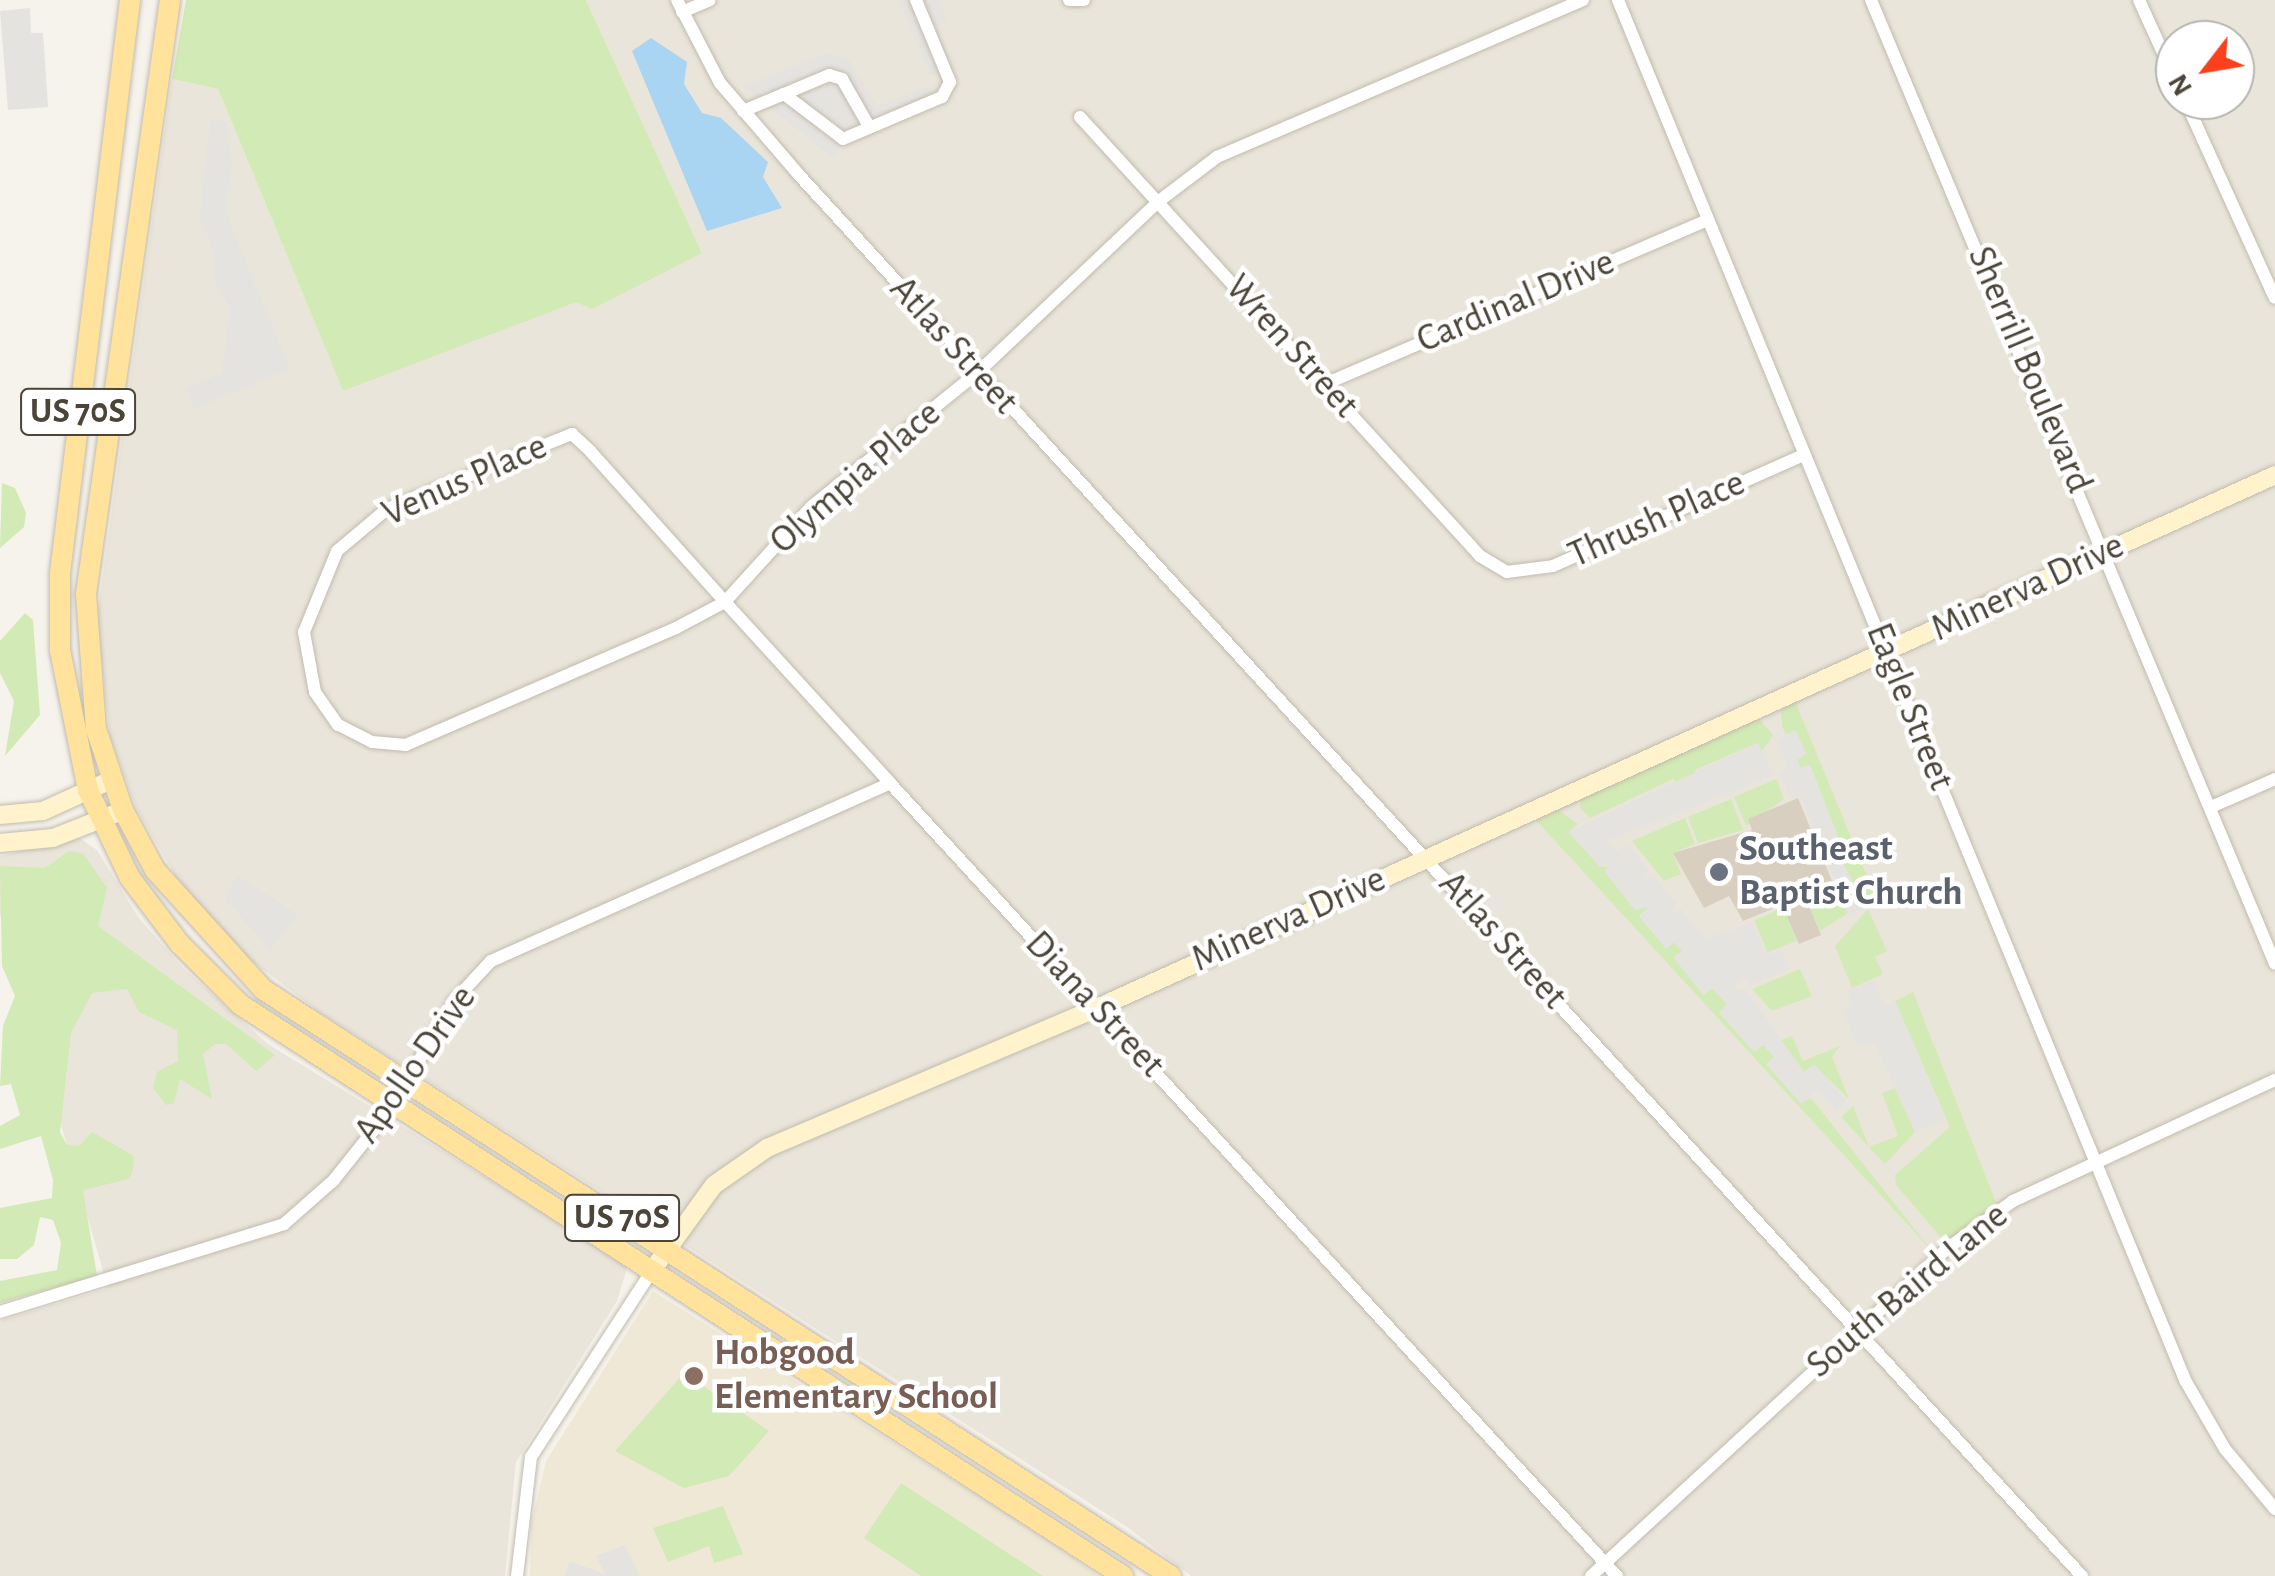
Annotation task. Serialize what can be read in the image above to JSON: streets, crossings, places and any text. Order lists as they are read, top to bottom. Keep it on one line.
{"streets":{"main road":["US 70S"],"street":["Cardinal Drive","Atlas Street","Wren Street","Sherrill Boulevard","Olympia Place","Venus Place","Thrush Place","Minerva Drive","Eagle Street","Diana Street","Apollo Drive","South Baird Lane"]},"crossings":[["Cardinal Drive","Wren Street"],["Cardinal Drive","Eagle Street"],["Atlas Street","Olympia Place"],["Atlas Street","Minerva Drive"],["Atlas Street","South Baird Lane"],["Wren Street","Olympia Place"],["Wren Street","Thrush Place"],["Sherrill Boulevard","Minerva Drive"],["US 70S","Minerva Drive"],["US 70S","Apollo Drive"],["Olympia Place","Venus Place"],["Olympia Place","Diana Street"],["Venus Place","Diana Street"],["Thrush Place","Eagle Street"],["Minerva Drive","Eagle Street"],["Minerva Drive","Diana Street"],["Eagle Street","South Baird Lane"],["Diana Street","Apollo Drive"],["Diana Street","South Baird Lane"]],"places":["Southeast Baptist Church","Hobgood Elementary School"],"north":"bottom left"}
